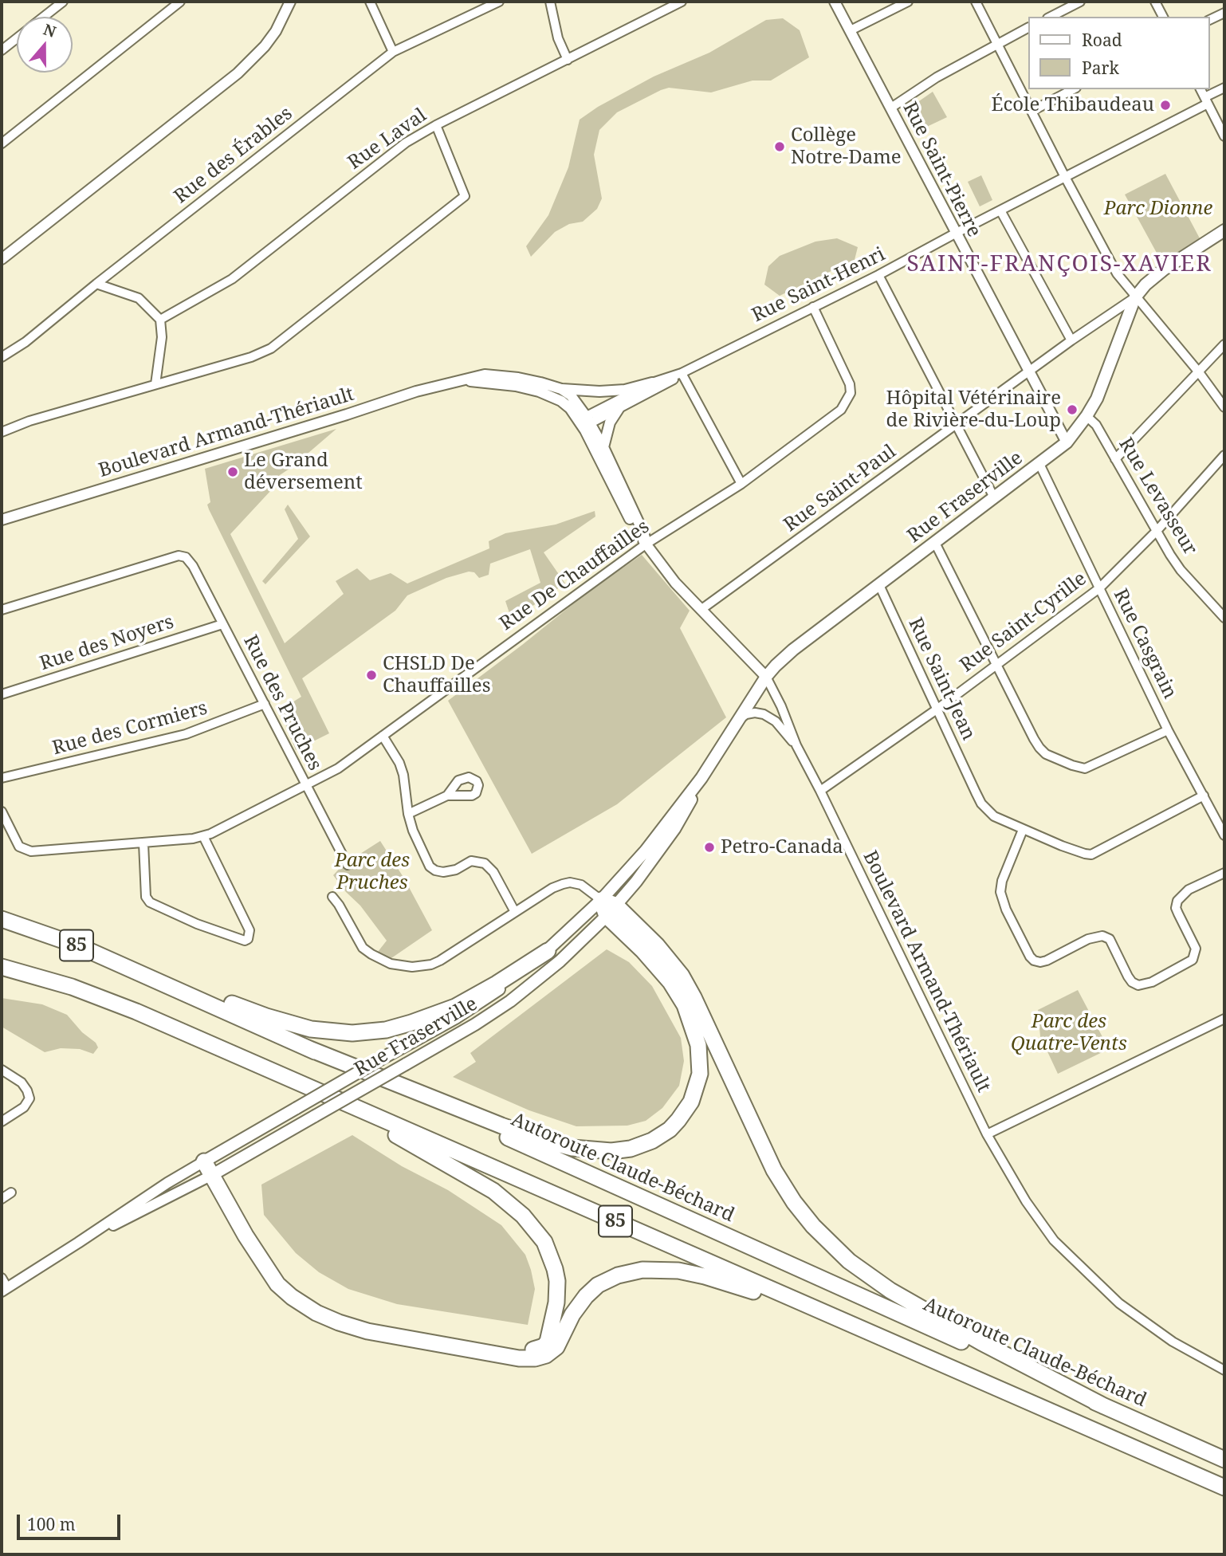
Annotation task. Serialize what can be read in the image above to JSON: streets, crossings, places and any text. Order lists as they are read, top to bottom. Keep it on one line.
{"streets":{"highway":["85","Autoroute Claude-Béchard"],"main road":["Rue Fraserville"],"street":["Rue Laval","Rue des Érables","Rue Saint-Pierre","Rue Saint-Henri","Boulevard Armand-Thériault","Rue Saint-Paul","Rue Levasseur","Rue De Chauffailles","Rue Saint-Cyrille","Rue des Noyers","Rue Casgrain","Rue Saint-Jean","Rue des Pruches","Rue des Cormiers"]},"crossings":[["Rue Saint-Pierre","Rue Saint-Henri"],["Rue Saint-Pierre","Rue Saint-Paul"],["Rue Saint-Pierre","Rue Fraserville"],["Rue Saint-Henri","Boulevard Armand-Thériault"],["Rue Saint-Henri","Rue De Chauffailles"],["Boulevard Armand-Thériault","Rue Saint-Paul"],["Boulevard Armand-Thériault","Rue Fraserville"],["Boulevard Armand-Thériault","Rue De Chauffailles"],["Boulevard Armand-Thériault","Rue Saint-Cyrille"],["Rue Saint-Paul","Rue Fraserville"],["Rue Levasseur","Rue Fraserville"],["Rue Levasseur","Rue Saint-Cyrille"],["Rue Fraserville","Rue Casgrain"],["Rue Fraserville","Rue Saint-Jean"],["Rue De Chauffailles","Rue des Pruches"],["Rue Saint-Cyrille","Rue Casgrain"],["Rue Saint-Cyrille","Rue Saint-Jean"],["Rue des Noyers","Rue des Pruches"],["Rue Casgrain","Rue Saint-Jean"],["Rue des Pruches","Rue des Cormiers"]],"districts":["SAINT-FRANÇOIS-XAVIER"],"parks":["Parc Dionne","Parc des Pruches","Parc des Quatre-Vents"],"places":["École Thibaudeau","Collège Notre-Dame","Hôpital Vétérinaire de Rivière-du-Loup","Le Grand déversement","CHSLD De Chauffailles","Petro-Canada"],"legend":["Road","Park"],"scale_bar":"100 m","north":"top"}
